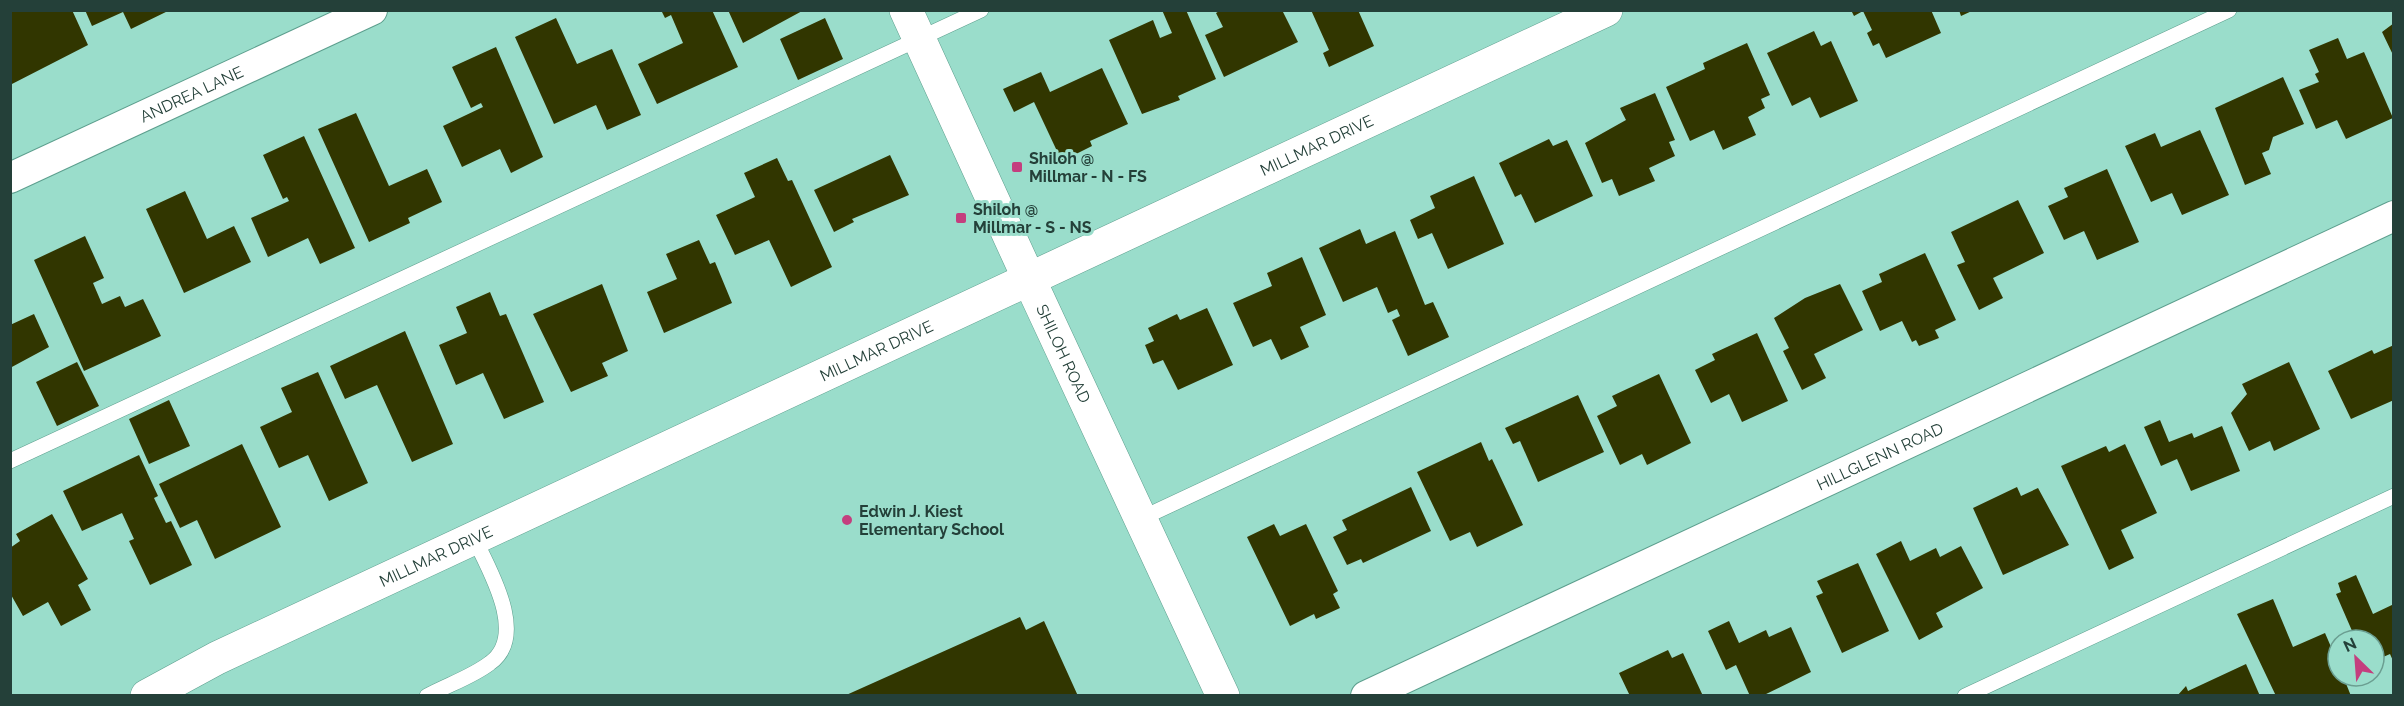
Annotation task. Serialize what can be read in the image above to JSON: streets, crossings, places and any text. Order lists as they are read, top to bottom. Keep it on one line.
{"streets":{"street":["ANDREA LANE","MILLMAR DRIVE","SHILOH ROAD","HILLGLENN ROAD"]},"crossings":[["MILLMAR DRIVE","SHILOH ROAD"]],"places":{"transit":["Shiloh @ Millmar - N - FS","Shiloh @ Millmar - S - NS"],"other":["Edwin J. Kiest Elementary School"]},"north":"top left"}
